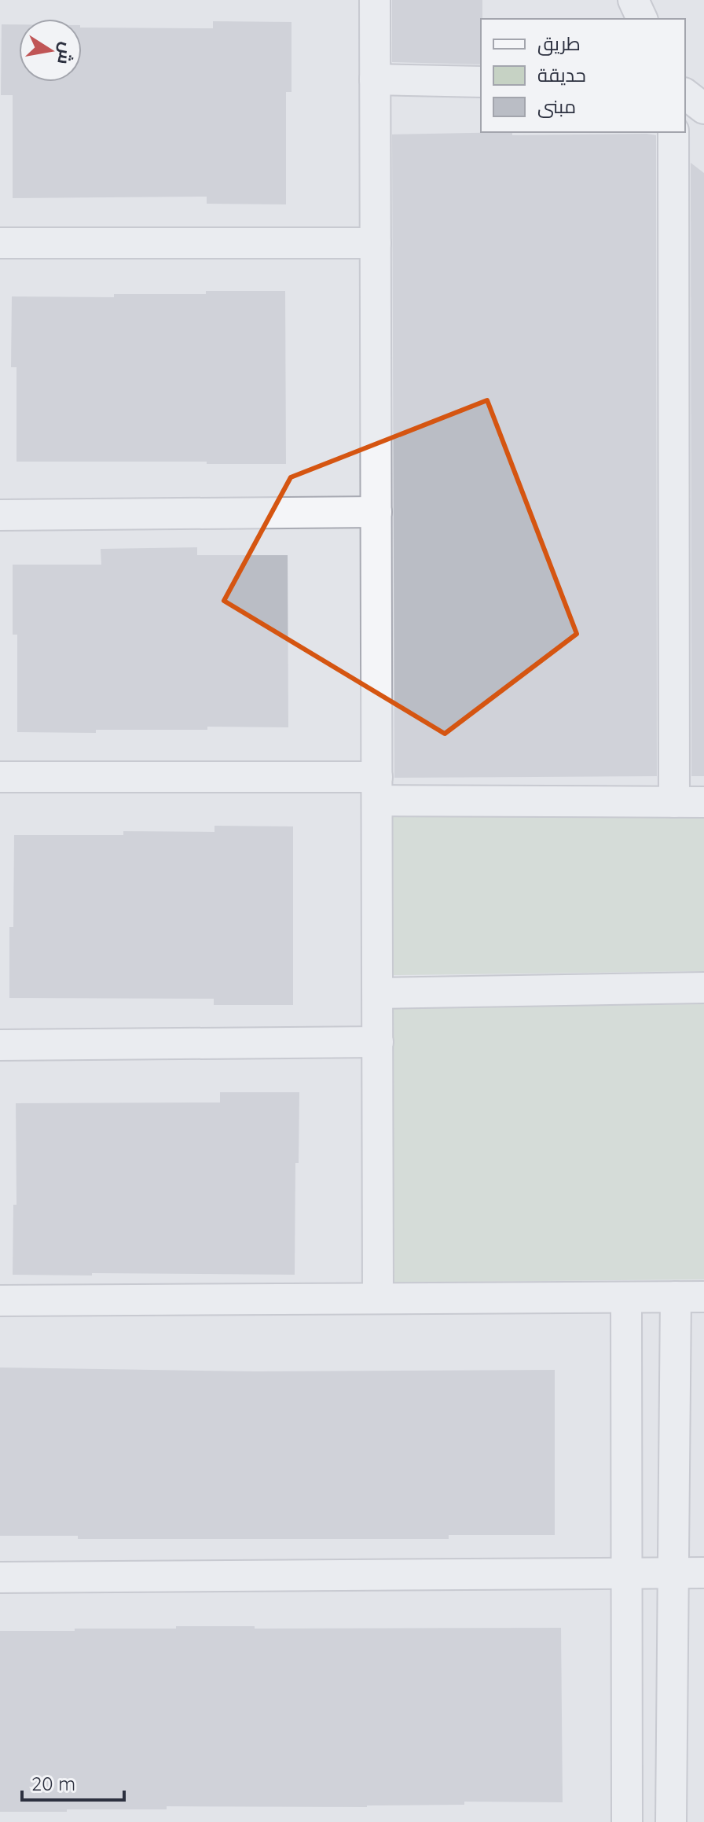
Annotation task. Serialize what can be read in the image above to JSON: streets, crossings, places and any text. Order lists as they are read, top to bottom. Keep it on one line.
{"legend":["طريق","حديقة","مبنى"],"scale_bar":"20 m","north":"right"}
